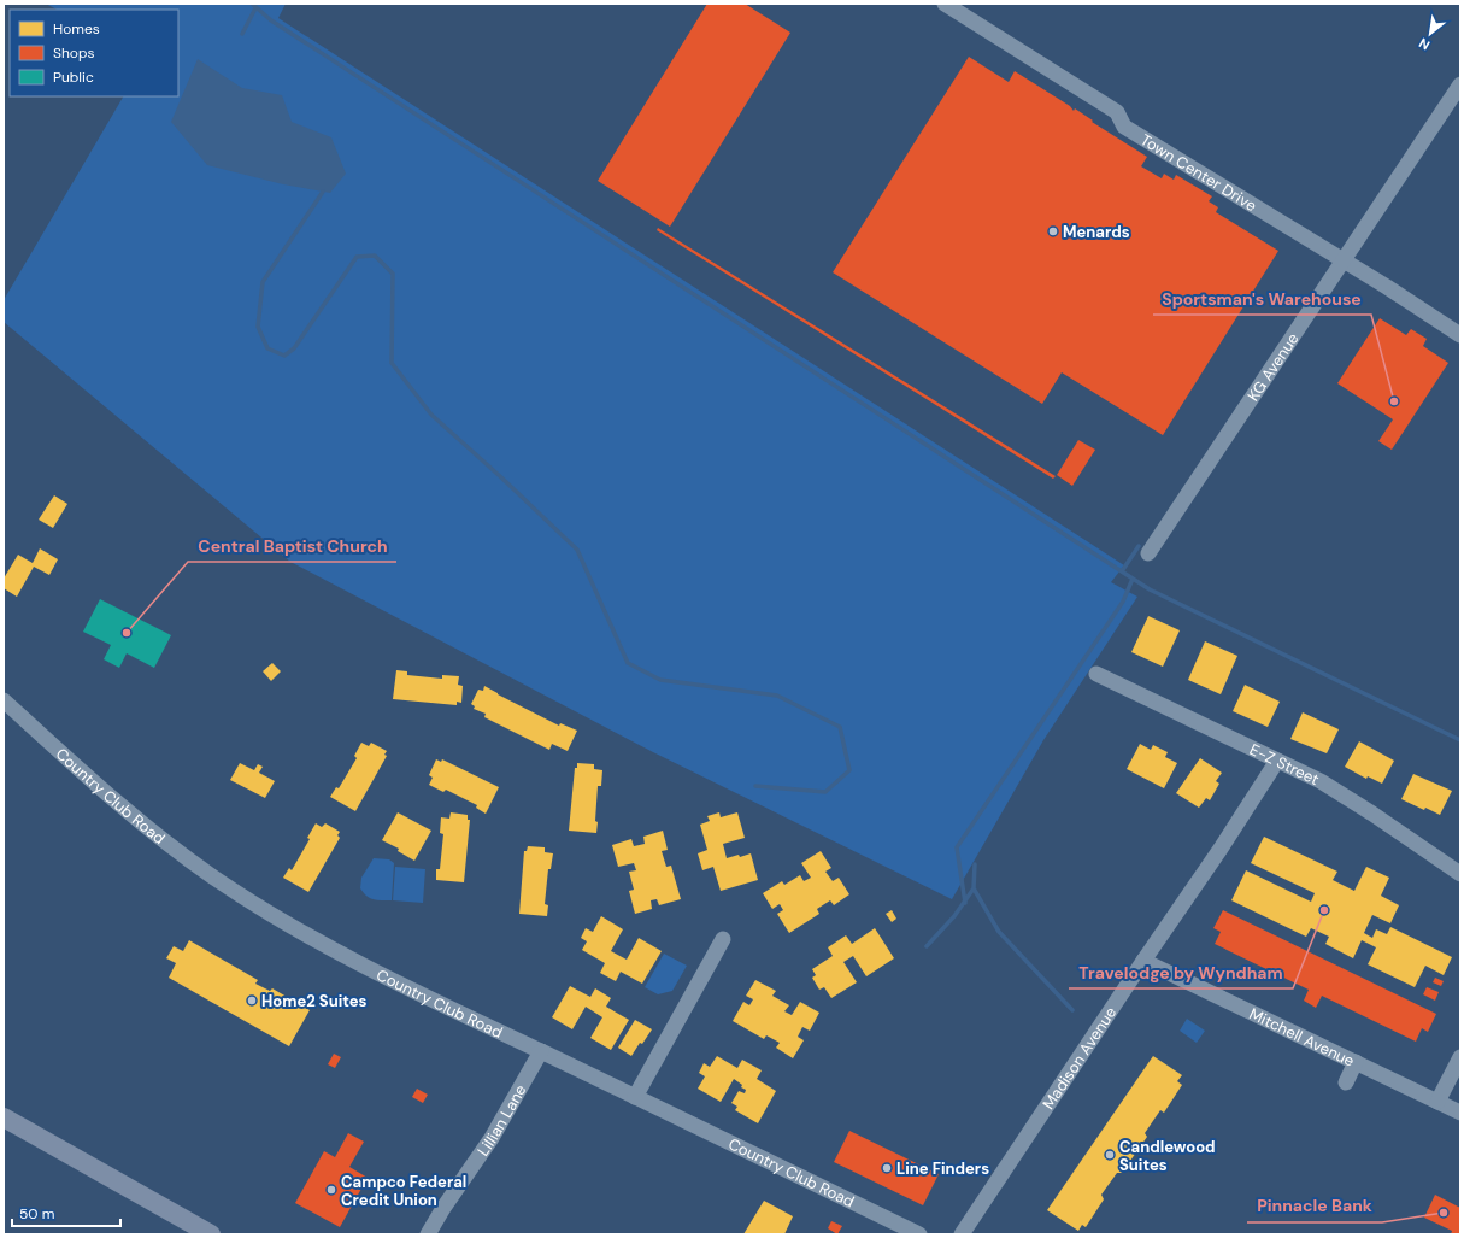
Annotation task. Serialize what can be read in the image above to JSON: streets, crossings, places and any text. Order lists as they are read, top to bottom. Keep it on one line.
{"streets":{"street":["Town Center Drive","KG Avenue","E-Z Street","Country Club Road","Mitchell Avenue","Madison Avenue","Lillian Lane"]},"crossings":[["Town Center Drive","KG Avenue"],["E-Z Street","Madison Avenue"],["Country Club Road","Lillian Lane"],["Mitchell Avenue","Madison Avenue"]],"places":["Menards","Sportsman's Warehouse","Central Baptist Church","Travelodge by Wyndham","Home2 Suites","Candlewood Suites","Line Finders","Campco Federal Credit Union","Pinnacle Bank"],"legend":["Homes","Shops","Public"],"scale_bar":"50 m","north":"bottom left"}
